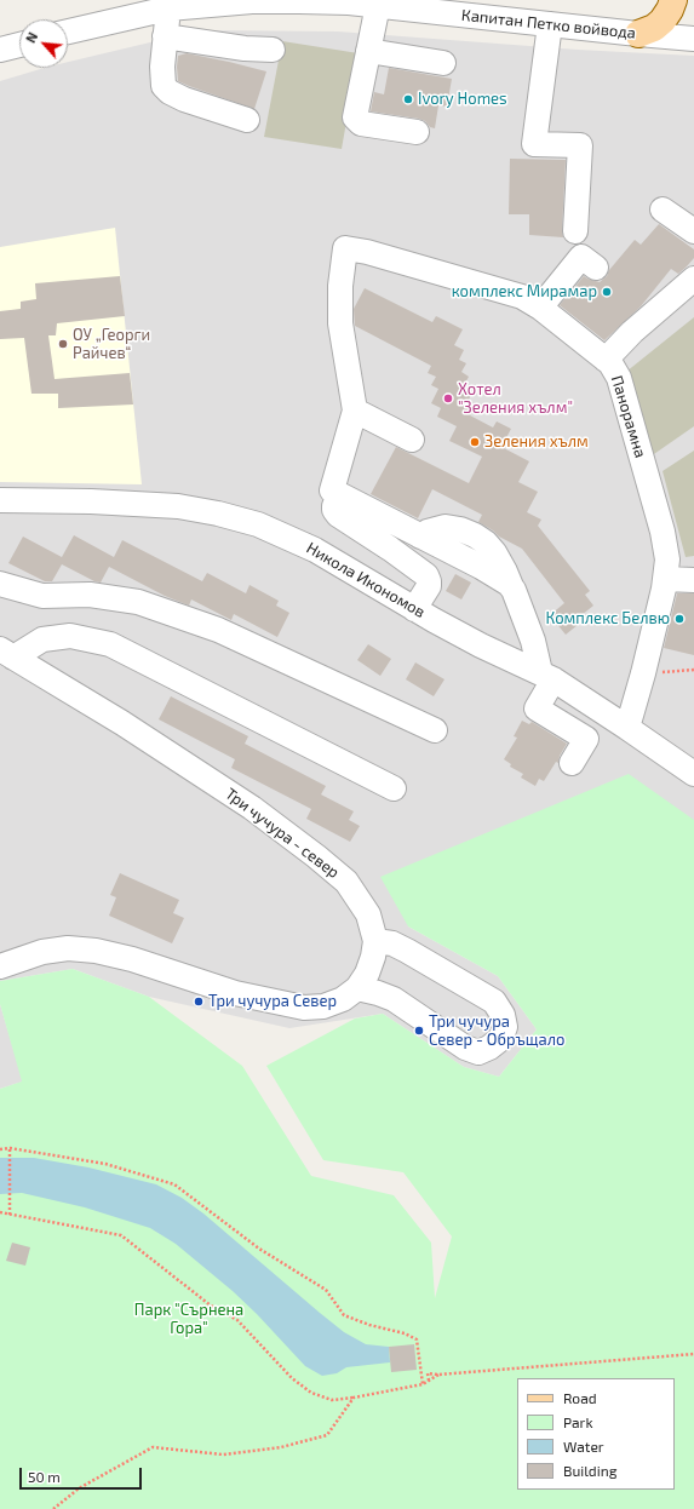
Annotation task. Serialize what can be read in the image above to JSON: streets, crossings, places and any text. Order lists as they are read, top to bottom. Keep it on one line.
{"streets":{"street":["Капитан Петко войвода","Панорамна","Никола Икономов","Три чучура - север"]},"crossings":[["Панорамна","Никола Икономов"]],"parks":["Парк \"Сърнена Гора\""],"places":["Ivory Homes","комплекс Мирамар","ОУ „Георги Райчев“","Хотел \"Зеления хълм\"","Зеления хълм","Комплекс Белвю","Три чучура Север","Три чучура Север - Обръщало"],"legend":["Road","Park","Water","Building"],"scale_bar":"50 m","north":"top left"}
